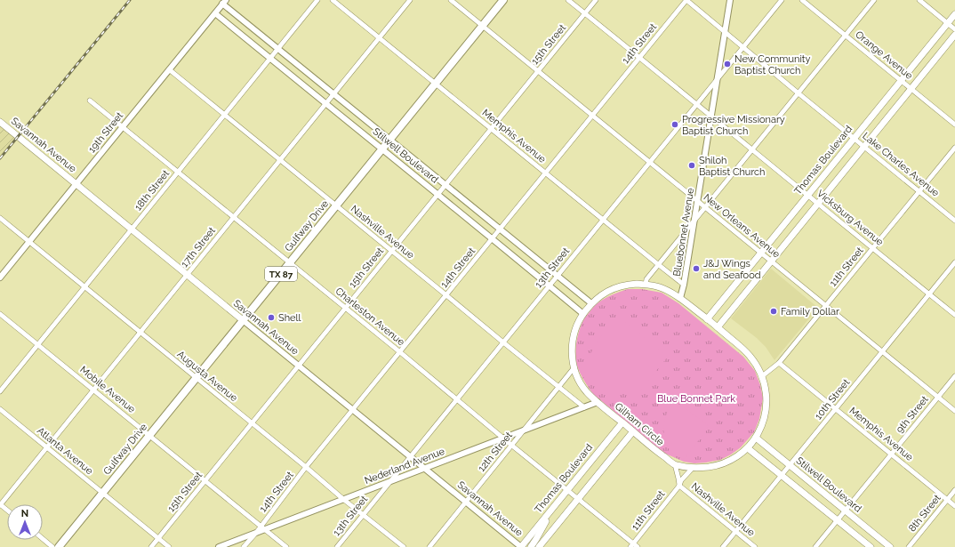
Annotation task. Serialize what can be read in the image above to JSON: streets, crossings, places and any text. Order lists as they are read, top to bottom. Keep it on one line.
{"streets":{"main road":["Savannah Avenue","Stilwell Boulevard","Thomas Boulevard","Gulfway Drive","TX 87","Gilham Circle"],"street":["14th Street","15th Street","Orange Avenue","19th Street","Memphis Avenue","Lake Charles Avenue","18th Street","Vicksburg Avenue","New Orleans Avenue","Nashville Avenue","Bluebonnet Avenue","17th Street","11th Street","13th Street","Charleston Avenue","Augusta Avenue","Mobile Avenue","10th Street","9th Street","Atlanta Avenue","12th Street","Nederland Avenue","8th Street"]},"crossings":[["14th Street","Memphis Avenue"],["14th Street","Savannah Avenue"],["14th Street","Stilwell Boulevard"],["14th Street","Lake Charles Avenue"],["14th Street","Vicksburg Avenue"],["14th Street","New Orleans Avenue"],["14th Street","Nashville Avenue"],["14th Street","Charleston Avenue"],["14th Street","Augusta Avenue"],["14th Street","Mobile Avenue"],["14th Street","Nederland Avenue"],["15th Street","Memphis Avenue"],["15th Street","Savannah Avenue"],["15th Street","Stilwell Boulevard"],["15th Street","Vicksburg Avenue"],["15th Street","New Orleans Avenue"],["15th Street","Nashville Avenue"],["15th Street","Charleston Avenue"],["15th Street","Augusta Avenue"],["15th Street","Mobile Avenue"],["15th Street","Atlanta Avenue"],["Orange Avenue","Thomas Boulevard"],["19th Street","Savannah Avenue"],["19th Street","Stilwell Boulevard"],["19th Street","Nashville Avenue"],["19th Street","Charleston Avenue"],["19th Street","Augusta Avenue"],["Memphis Avenue","Gulfway Drive"],["Memphis Avenue","Bluebonnet Avenue"],["Memphis Avenue","17th Street"],["Memphis Avenue","11th Street"],["Memphis Avenue","13th Street"],["Memphis Avenue","10th Street"],["Memphis Avenue","9th Street"],["Memphis Avenue","8th Street"],["Savannah Avenue","Thomas Boulevard"],["Savannah Avenue","18th Street"],["Savannah Avenue","Gulfway Drive"],["Savannah Avenue","17th Street"],["Savannah Avenue","13th Street"],["Savannah Avenue","12th Street"],["Savannah Avenue","Nederland Avenue"],["Stilwell Boulevard","18th Street"],["Stilwell Boulevard","Gulfway Drive"],["Stilwell Boulevard","17th Street"],["Stilwell Boulevard","13th Street"],["Stilwell Boulevard","10th Street"],["Stilwell Boulevard","9th Street"],["Stilwell Boulevard","Gilham Circle"],["Thomas Boulevard","Lake Charles Avenue"],["Thomas Boulevard","Vicksburg Avenue"],["Thomas Boulevard","New Orleans Avenue"],["Thomas Boulevard","Charleston Avenue"],["Thomas Boulevard","Gilham Circle"],["Lake Charles Avenue","Bluebonnet Avenue"],["Lake Charles Avenue","11th Street"],["Lake Charles Avenue","13th Street"],["18th Street","Nashville Avenue"],["18th Street","Charleston Avenue"],["18th Street","Augusta Avenue"],["18th Street","Mobile Avenue"],["Vicksburg Avenue","Bluebonnet Avenue"],["Vicksburg Avenue","11th Street"],["Vicksburg Avenue","13th Street"],["Vicksburg Avenue","10th Street"],["Gulfway Drive","New Orleans Avenue"],["Gulfway Drive","Nashville Avenue"],["Gulfway Drive","Charleston Avenue"],["Gulfway Drive","Augusta Avenue"],["Gulfway Drive","Mobile Avenue"],["Gulfway Drive","Atlanta Avenue"],["New Orleans Avenue","Bluebonnet Avenue"],["New Orleans Avenue","11th Street"],["New Orleans Avenue","13th Street"],["New Orleans Avenue","10th Street"],["New Orleans Avenue","9th Street"],["Nashville Avenue","17th Street"],["Nashville Avenue","11th Street"],["Nashville Avenue","13th Street"],["Nashville Avenue","10th Street"],["Nashville Avenue","12th Street"],["Nashville Avenue","Nederland Avenue"],["Bluebonnet Avenue","13th Street"],["Bluebonnet Avenue","Gilham Circle"],["17th Street","Charleston Avenue"],["17th Street","Augusta Avenue"],["17th Street","Mobile Avenue"],["17th Street","Atlanta Avenue"],["11th Street","Charleston Avenue"],["11th Street","Gilham Circle"],["13th Street","Charleston Avenue"],["13th Street","Augusta Avenue"],["13th Street","Nederland Avenue"],["Charleston Avenue","12th Street"],["Charleston Avenue","Nederland Avenue"],["Augusta Avenue","Nederland Avenue"],["Mobile Avenue","Nederland Avenue"],["Gilham Circle","12th Street"],["Gilham Circle","Nederland Avenue"],["12th Street","Nederland Avenue"]],"parks":["Blue Bonnet Park"],"places":["New Community Baptist Church","Progressive Missionary Baptist Church","Shiloh Baptist Church","J&J Wings and Seafood","Family Dollar","Shell"],"north":"top"}
